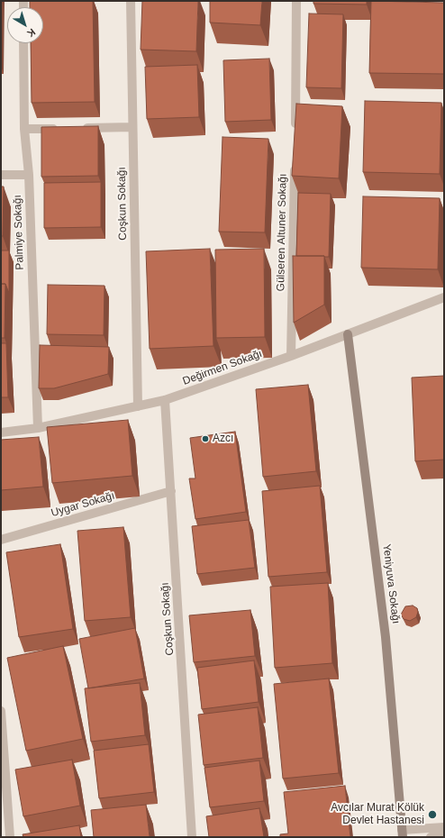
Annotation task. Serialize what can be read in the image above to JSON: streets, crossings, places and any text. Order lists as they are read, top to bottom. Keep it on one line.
{"streets":{"street":["Coşkun Sokağı","Palmiye Sokağı","Gülseren Altuner Sokağı","Değirmen Sokağı","Uygar Sokağı","Yeniyuva Sokağı"]},"crossings":[["Coşkun Sokağı","Değirmen Sokağı"],["Coşkun Sokağı","Uygar Sokağı"],["Palmiye Sokağı","Değirmen Sokağı"],["Gülseren Altuner Sokağı","Değirmen Sokağı"],["Değirmen Sokağı","Yeniyuva Sokağı"]],"places":["Azcı","Avcılar Murat Kölük Devlet Hastanesi"],"north":"bottom right"}
